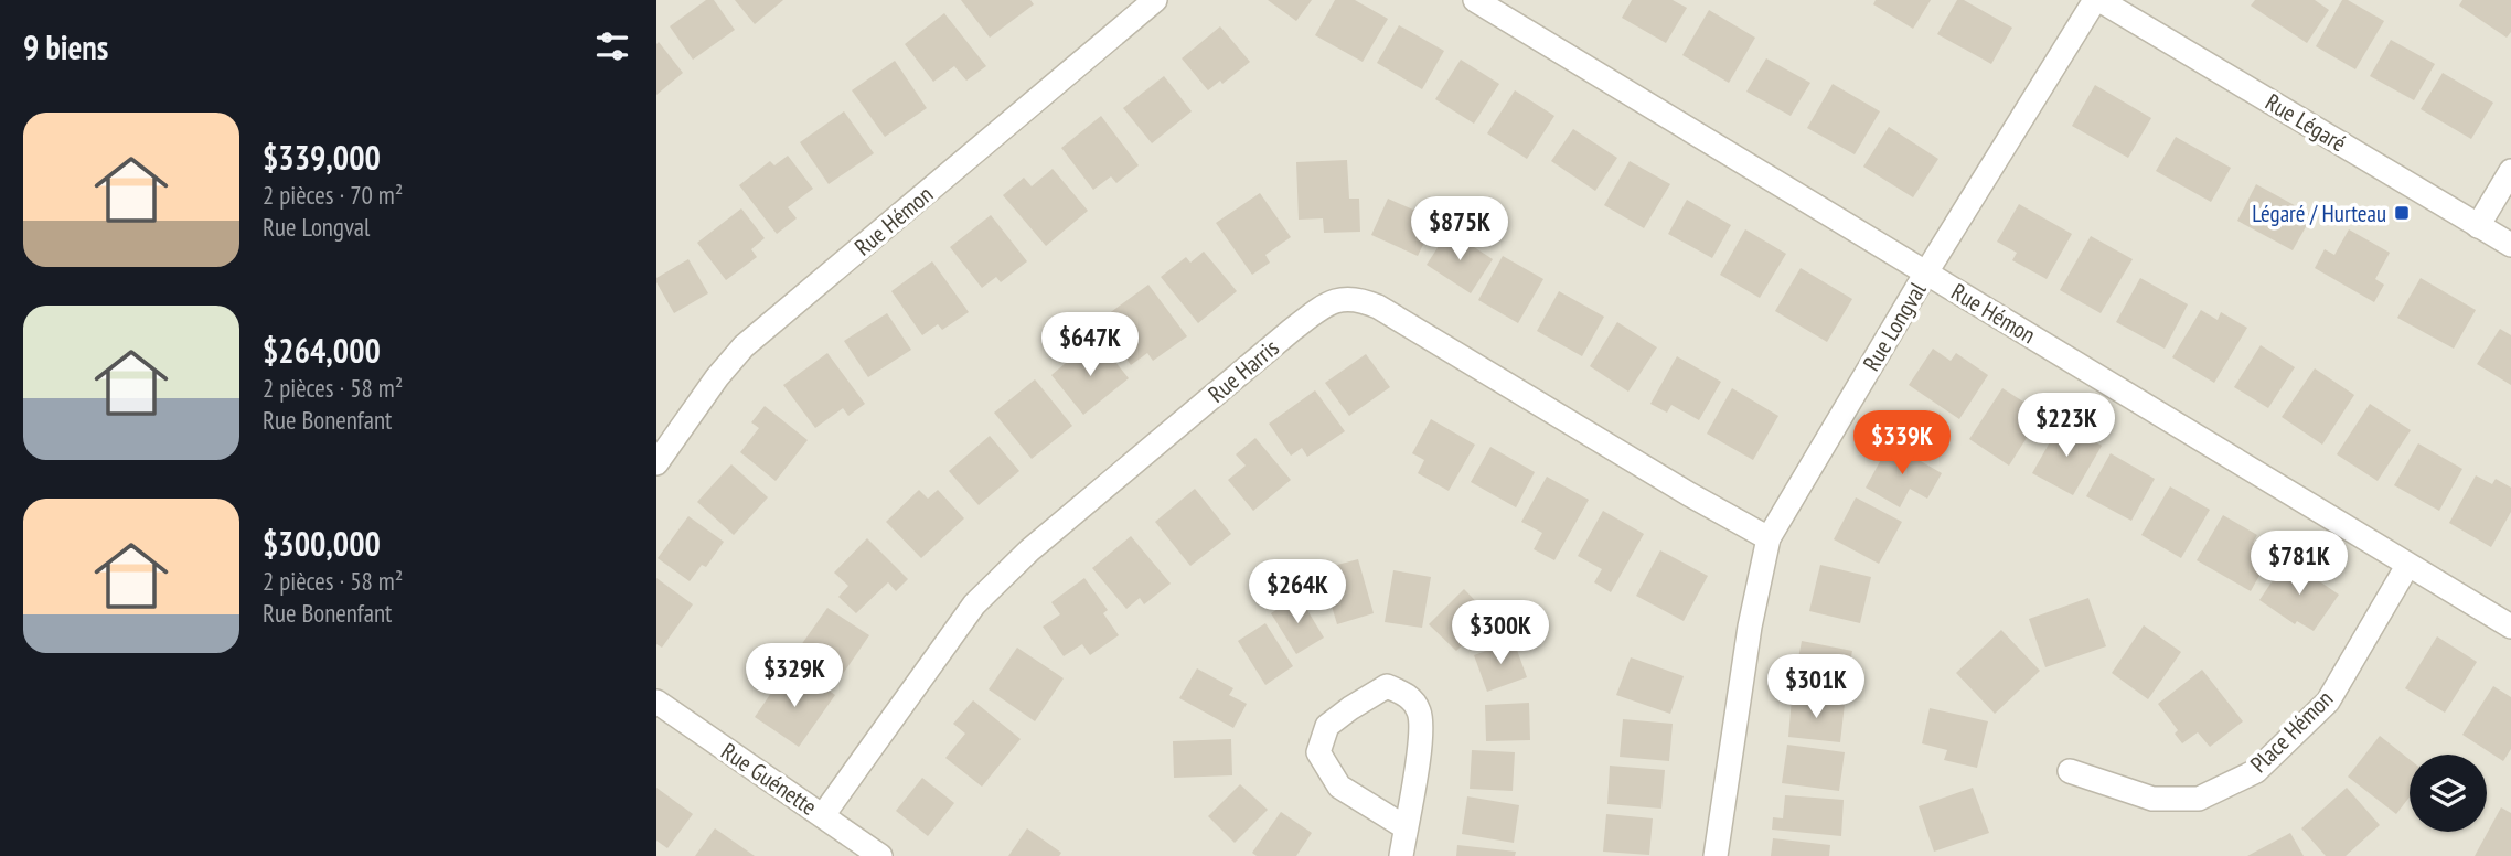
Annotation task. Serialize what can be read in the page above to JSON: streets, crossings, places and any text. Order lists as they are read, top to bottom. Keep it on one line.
{"streets":{"street":["Rue Légaré","Rue Hémon","Rue Longval","Rue Harris","Place Hémon","Rue Guénette"]},"crossings":[["Rue Légaré","Rue Longval"],["Rue Hémon","Rue Longval"],["Rue Hémon","Place Hémon"],["Rue Longval","Rue Harris"],["Rue Harris","Rue Guénette"]],"places":{"transit":["Légaré / Hurteau"]},"page":{"heading":"9 biens","list":[{"name":"$339,000","note":"2 pièces · 70 m² · Rue Longval"},{"name":"$264,000","note":"2 pièces · 58 m² · Rue Bonenfant"},{"name":"$300,000","note":"2 pièces · 58 m² · Rue Bonenfant"}],"price":["$875K","$647K","$223K","$339K","$781K","$264K","$300K","$329K","$301K"]}}
